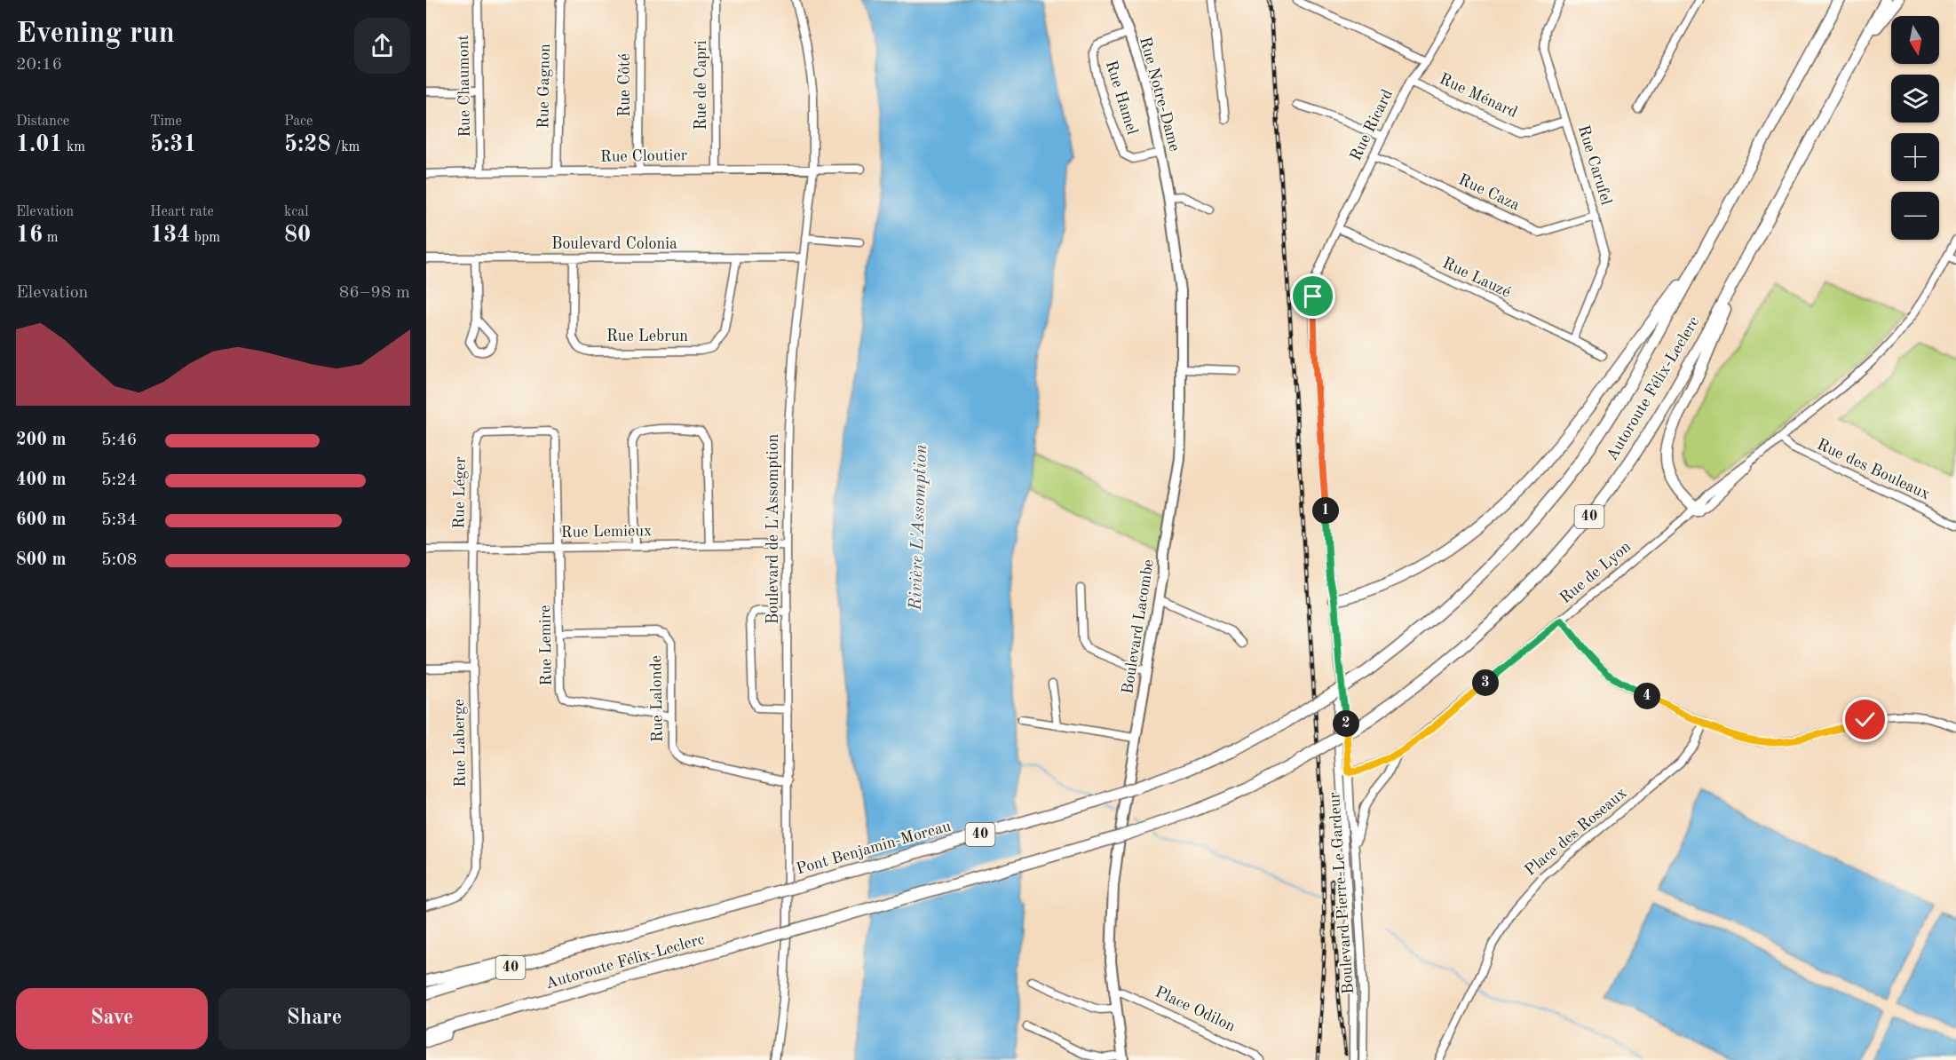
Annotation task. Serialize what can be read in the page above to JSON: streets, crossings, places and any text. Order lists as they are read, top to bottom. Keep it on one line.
{"streets":{"highway":["Autoroute Félix-Leclerc","40","Pont Benjamin-Moreau"],"main road":["Rue Notre-Dame","Boulevard Lacombe"],"street":["Rue Côté","Rue de Capri","Rue Chaumont","Rue Gagnon","Rue Ménard","Rue Hamel","Rue Ricard","Rue Cloutier","Rue Carufel","Rue Caza","Boulevard Colonia","Rue Lauzé","Rue Lebrun","Rue des Bouleaux","Rue Léger","Boulevard de L'Assomption","Rue Lemieux","Rue de Lyon","Rue Lemire","Rue Lalonde","Rue Laberge","Place des Roseaux","Boulevard Pierre-Le Gardeur","Place Odilon"]},"crossings":[["Rue Côté","Rue Cloutier"],["Rue de Capri","Rue Cloutier"],["Rue Chaumont","Rue Cloutier"],["Rue Gagnon","Rue Cloutier"],["Rue Notre-Dame","Rue Hamel"],["Rue Notre-Dame","Boulevard Lacombe"],["Rue Ménard","Rue Ricard"],["Rue Ménard","Rue Carufel"],["Rue Ricard","Rue Caza"],["Rue Ricard","Rue Lauzé"],["Rue Ricard","Boulevard Pierre-Le Gardeur"],["Rue Cloutier","Boulevard de L'Assomption"],["Rue Carufel","Rue Caza"],["Rue Carufel","Rue Lauzé"],["Boulevard Colonia","Rue Lebrun"],["Boulevard Colonia","Boulevard de L'Assomption"],["Autoroute Félix-Leclerc","Pont Benjamin-Moreau"],["Rue des Bouleaux","Rue de Lyon"],["Rue Léger","Rue Lemieux"],["Rue Léger","Rue Lemire"],["Rue Léger","Rue Laberge"],["Boulevard de L'Assomption","Rue Lemieux"],["Boulevard de L'Assomption","Rue Lalonde"],["Rue Lemieux","Rue Lemire"],["Rue Lemieux","Rue Laberge"],["Rue de Lyon","Boulevard Pierre-Le Gardeur"],["Boulevard Lacombe","Place Odilon"],["Rue Lemire","Rue Lalonde"]],"water":["Rivière L'Assomption"],"north":"bottom","page":{"heading":["Evening run","20:16"],"map_buttons":["+","−"],"stats":[["Distance","1.01 km"],["Time","5:31"],["Pace","5:28 /km"],["Elevation","16 m"],["Heart rate","134 bpm"],["kcal","80"]],"chart":["Elevation","86–98 m"],"list":[{"name":"200 m","note":"5:46"},{"name":"400 m","note":"5:24"},{"name":"600 m","note":"5:34"},{"name":"800 m","note":"5:08"}],"pins":["1","3","4","2"],"buttons":["Save","Share"]}}
